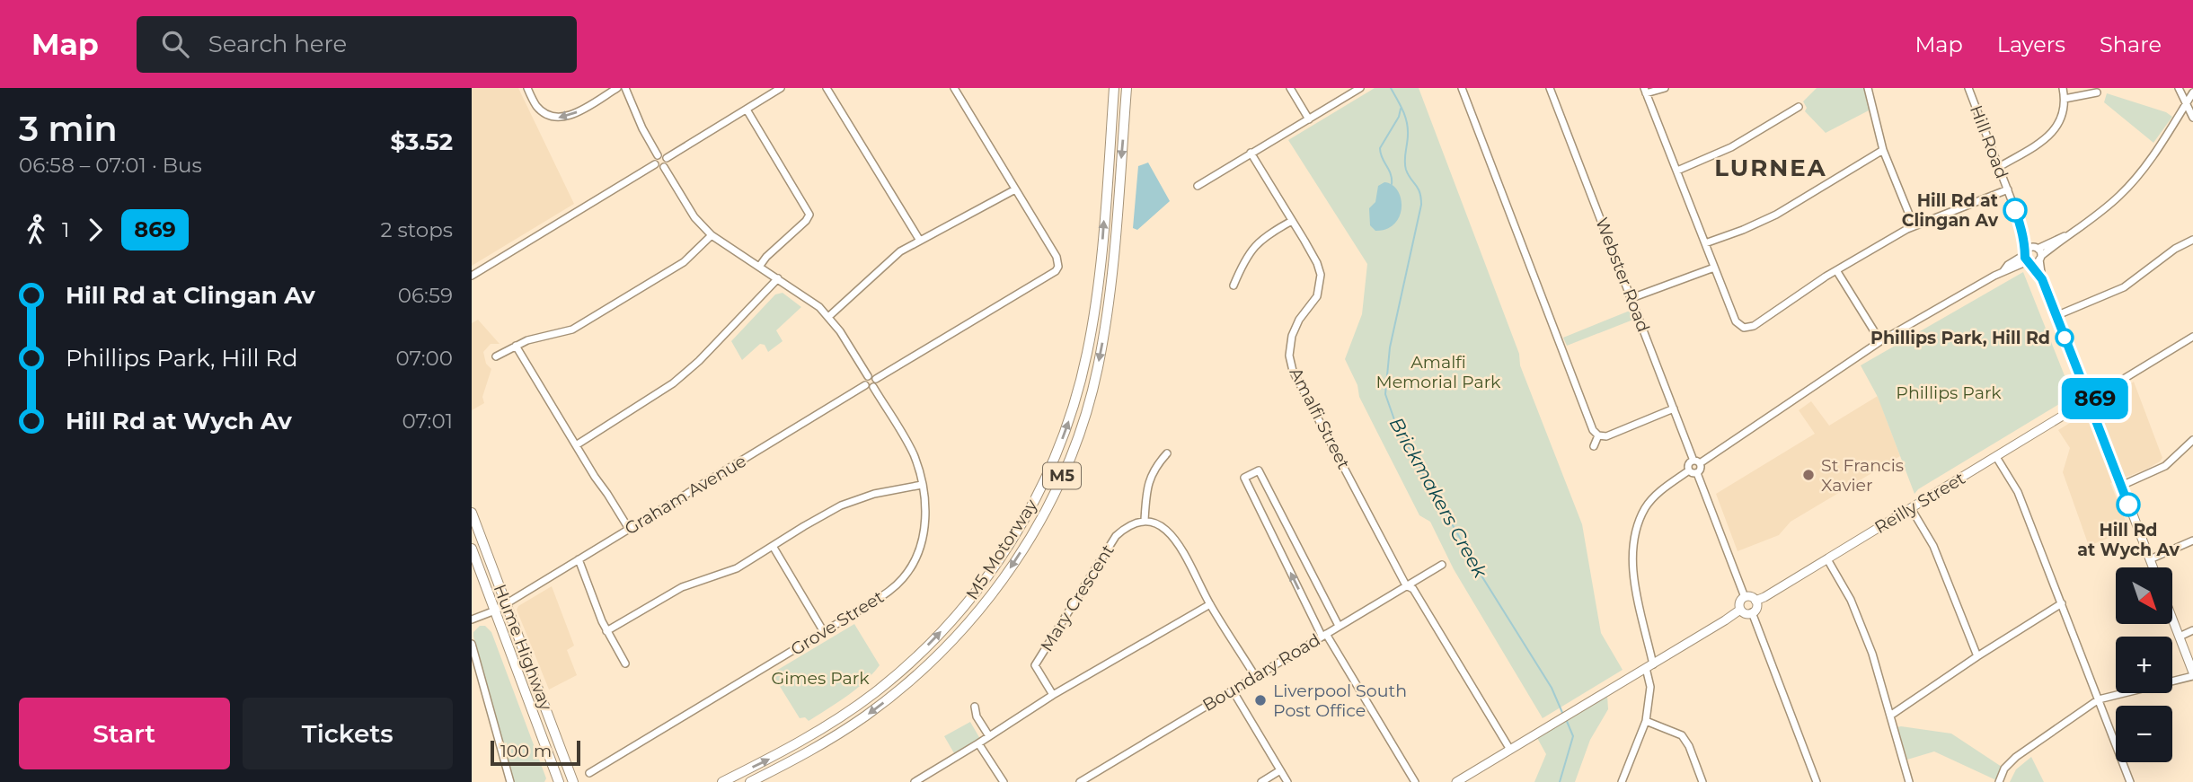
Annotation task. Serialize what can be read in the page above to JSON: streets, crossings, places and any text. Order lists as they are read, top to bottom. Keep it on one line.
{"streets":{"highway":["M5","M5 Motorway","Hume Highway"],"main road":["Reilly Street"],"street":["Hill Road","Webster Road","Amalfi Street","Graham Avenue","Mary Crescent","Grove Street","Boundary Road"]},"crossings":[["Amalfi Street","Boundary Road"],["Graham Avenue","Grove Street"],["Graham Avenue","Hume Highway"]],"districts":["LURNEA"],"water":["Brickmakers Creek"],"parks":["Amalfi Memorial Park","Phillips Park","Gimes Park"],"places":["Hill Rd at Clingan Av","Phillips Park, Hill Rd","St Francis Xavier","Hill Rd at Wych Av","Liverpool South Post Office"],"lines":["bus line 869"],"scale_bar":"100 m","north":"bottom right","page":{"header":"Map","search":"Search here","nav":["Map","Layers","Share"],"heading":["3 min","06:58 – 07:01 · Bus","$3.52"],"on_map":"869","legs":["1","869","2 stops"],"list":[{"name":"Hill Rd at Clingan Av","value":"06:59"},{"name":"Phillips Park, Hill Rd","value":"07:00"},{"name":"Hill Rd at Wych Av","value":"07:01"}],"map_buttons":["+","−"],"buttons":["Start","Tickets"],"scale":"100 m"}}
